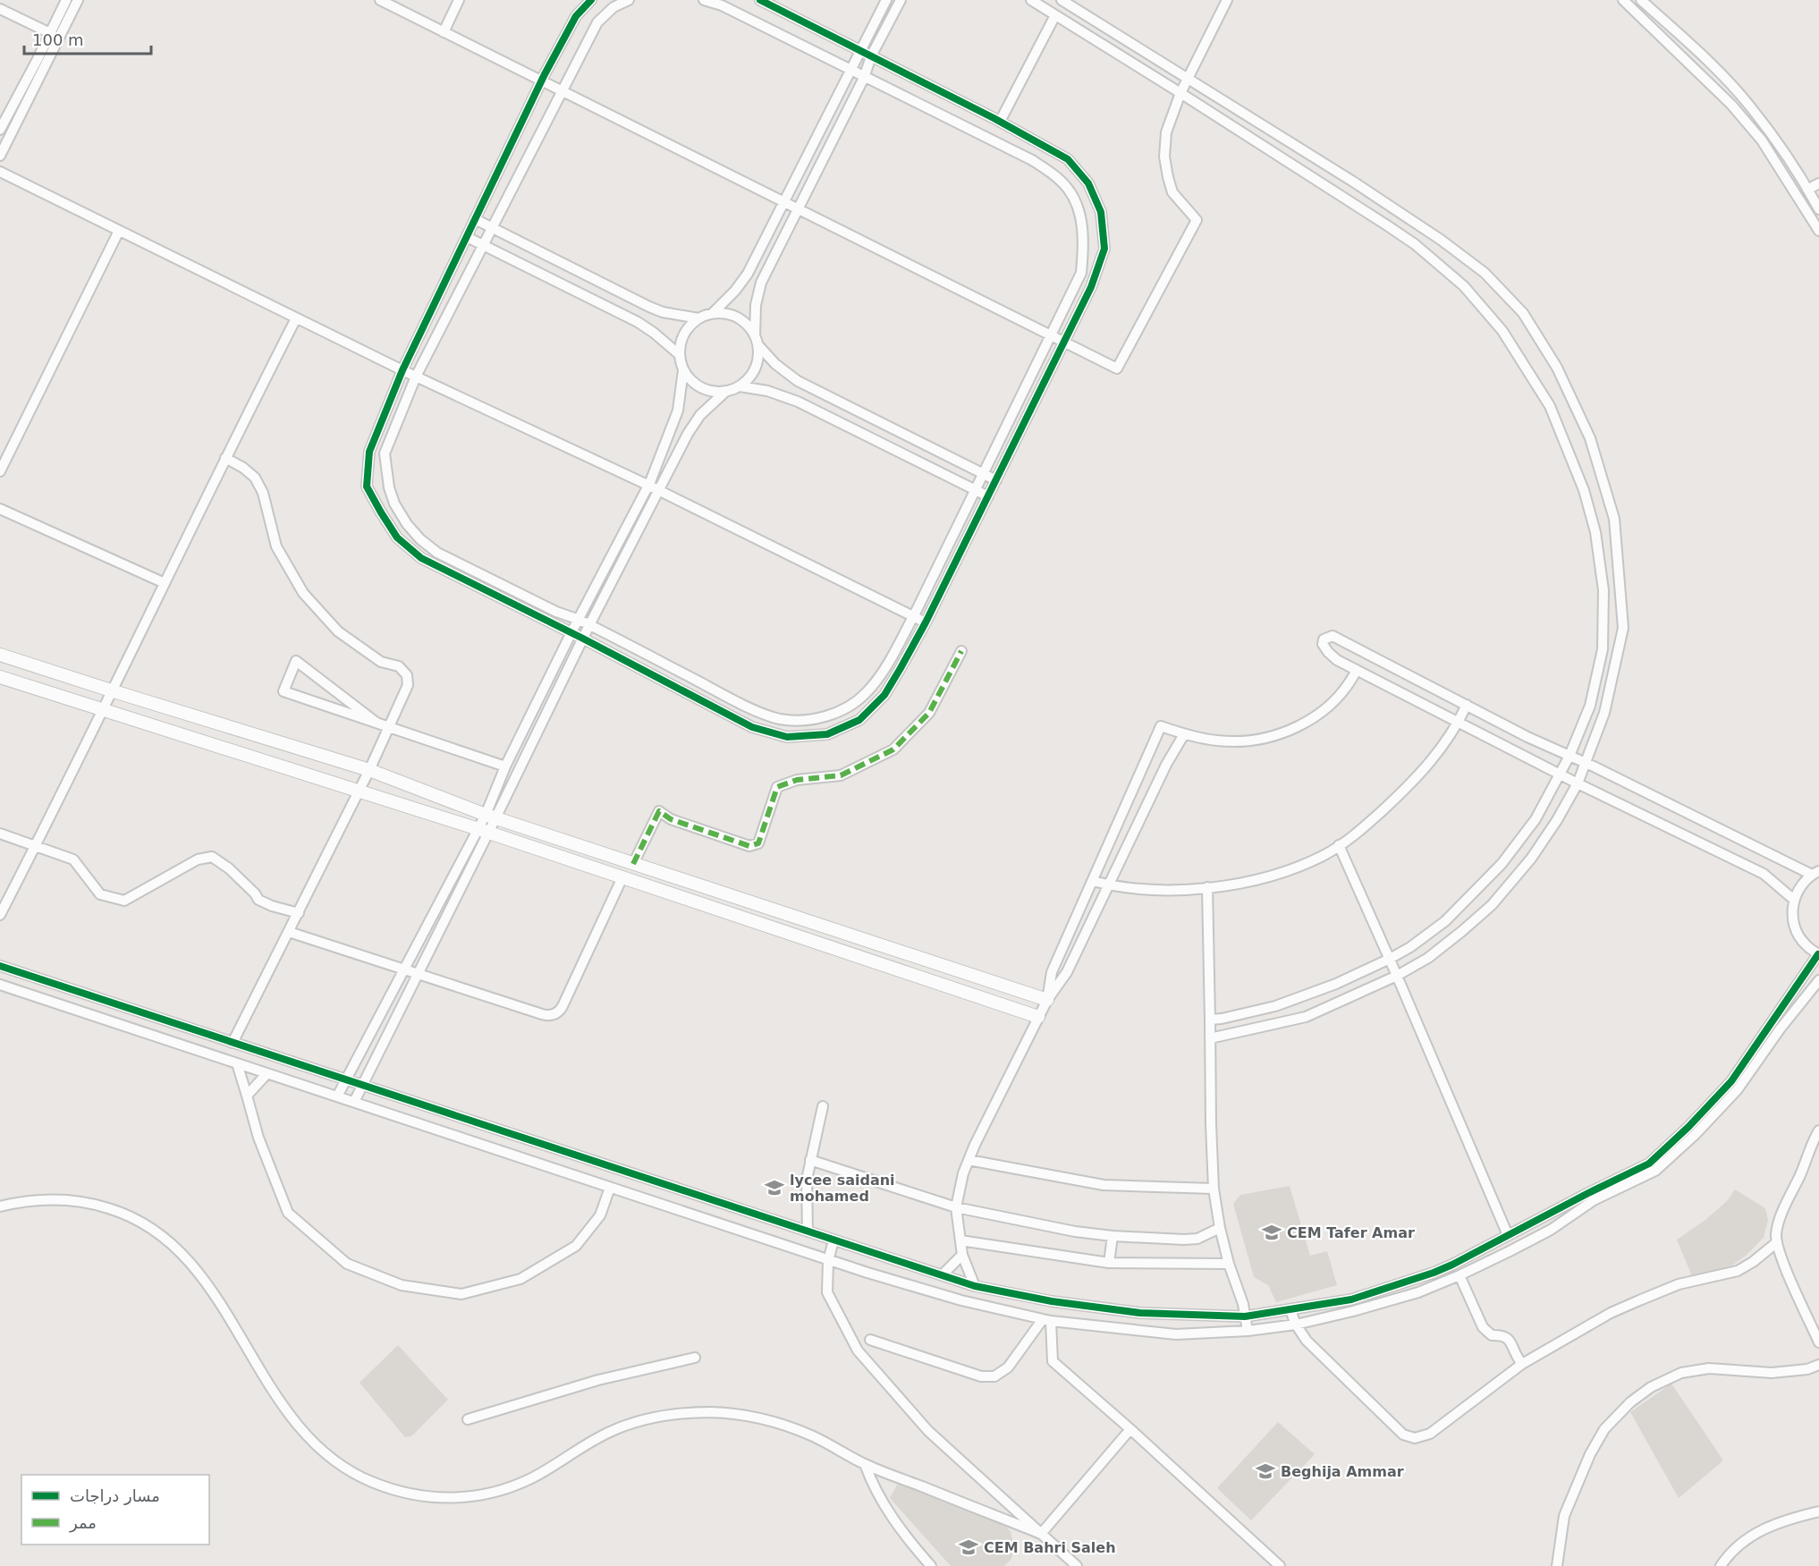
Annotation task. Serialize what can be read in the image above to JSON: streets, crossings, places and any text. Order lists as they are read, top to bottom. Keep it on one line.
{"places":{"school or university":["lycee saidani mohamed","CEM Tafer Amar","Beghija Ammar","CEM Bahri Saleh"]},"legend":["مسار دراجات","ممر"],"scale_bar":"100 m"}
